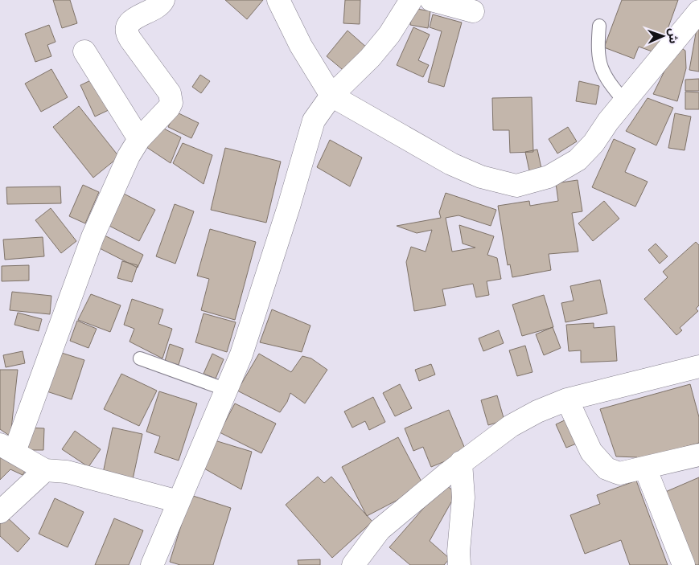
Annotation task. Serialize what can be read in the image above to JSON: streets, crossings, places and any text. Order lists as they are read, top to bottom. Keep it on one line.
{"north":"right"}
